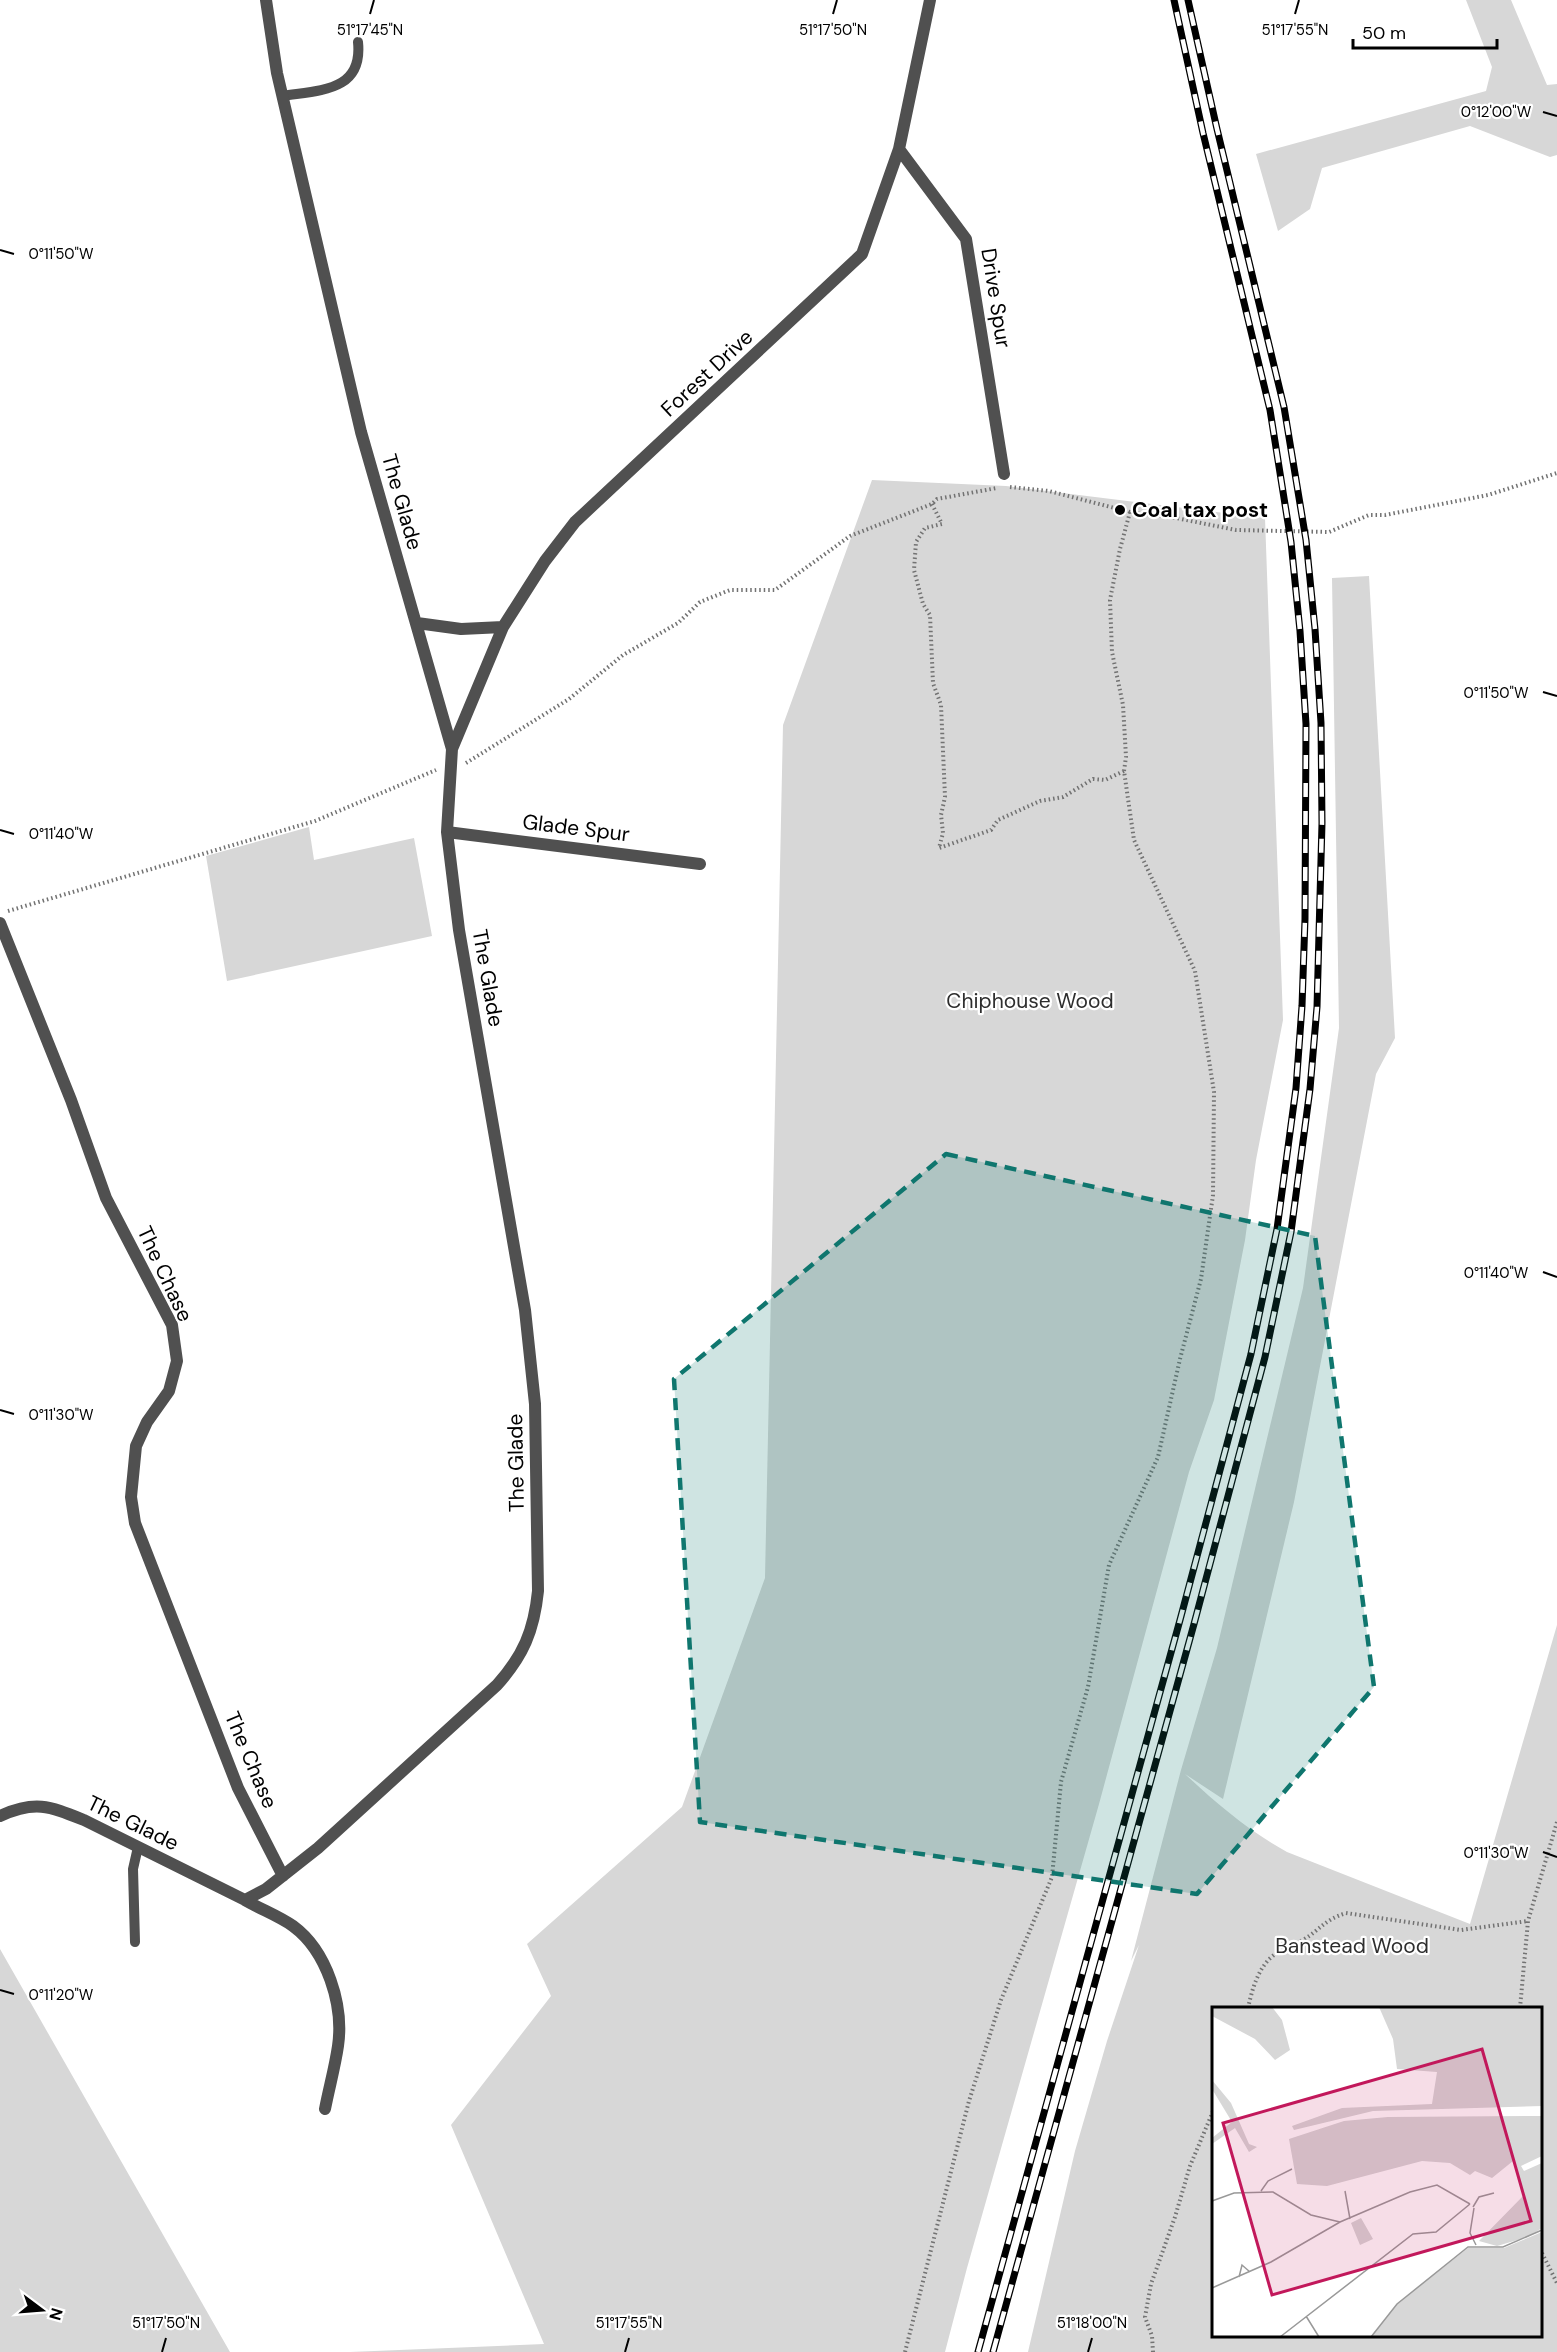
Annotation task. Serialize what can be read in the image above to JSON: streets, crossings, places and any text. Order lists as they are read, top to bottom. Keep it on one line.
{"streets":{"street":["Drive Spur","Forest Drive","The Glade","Glade Spur","The Chase"]},"crossings":[["Drive Spur","Forest Drive"],["Forest Drive","The Glade"],["The Glade","Glade Spur"],["The Glade","The Chase"]],"parks":["Chiphouse Wood","Banstead Wood"],"places":["Coal tax post"],"scale_bar":"50 m","north":"right","coordinates":["51°17'45\"N","51°17'50\"N","51°17'55\"N","0°12'00\"W","0°11'50\"W","0°11'40\"W","0°11'30\"W","0°11'20\"W","51°18'00\"N"]}
